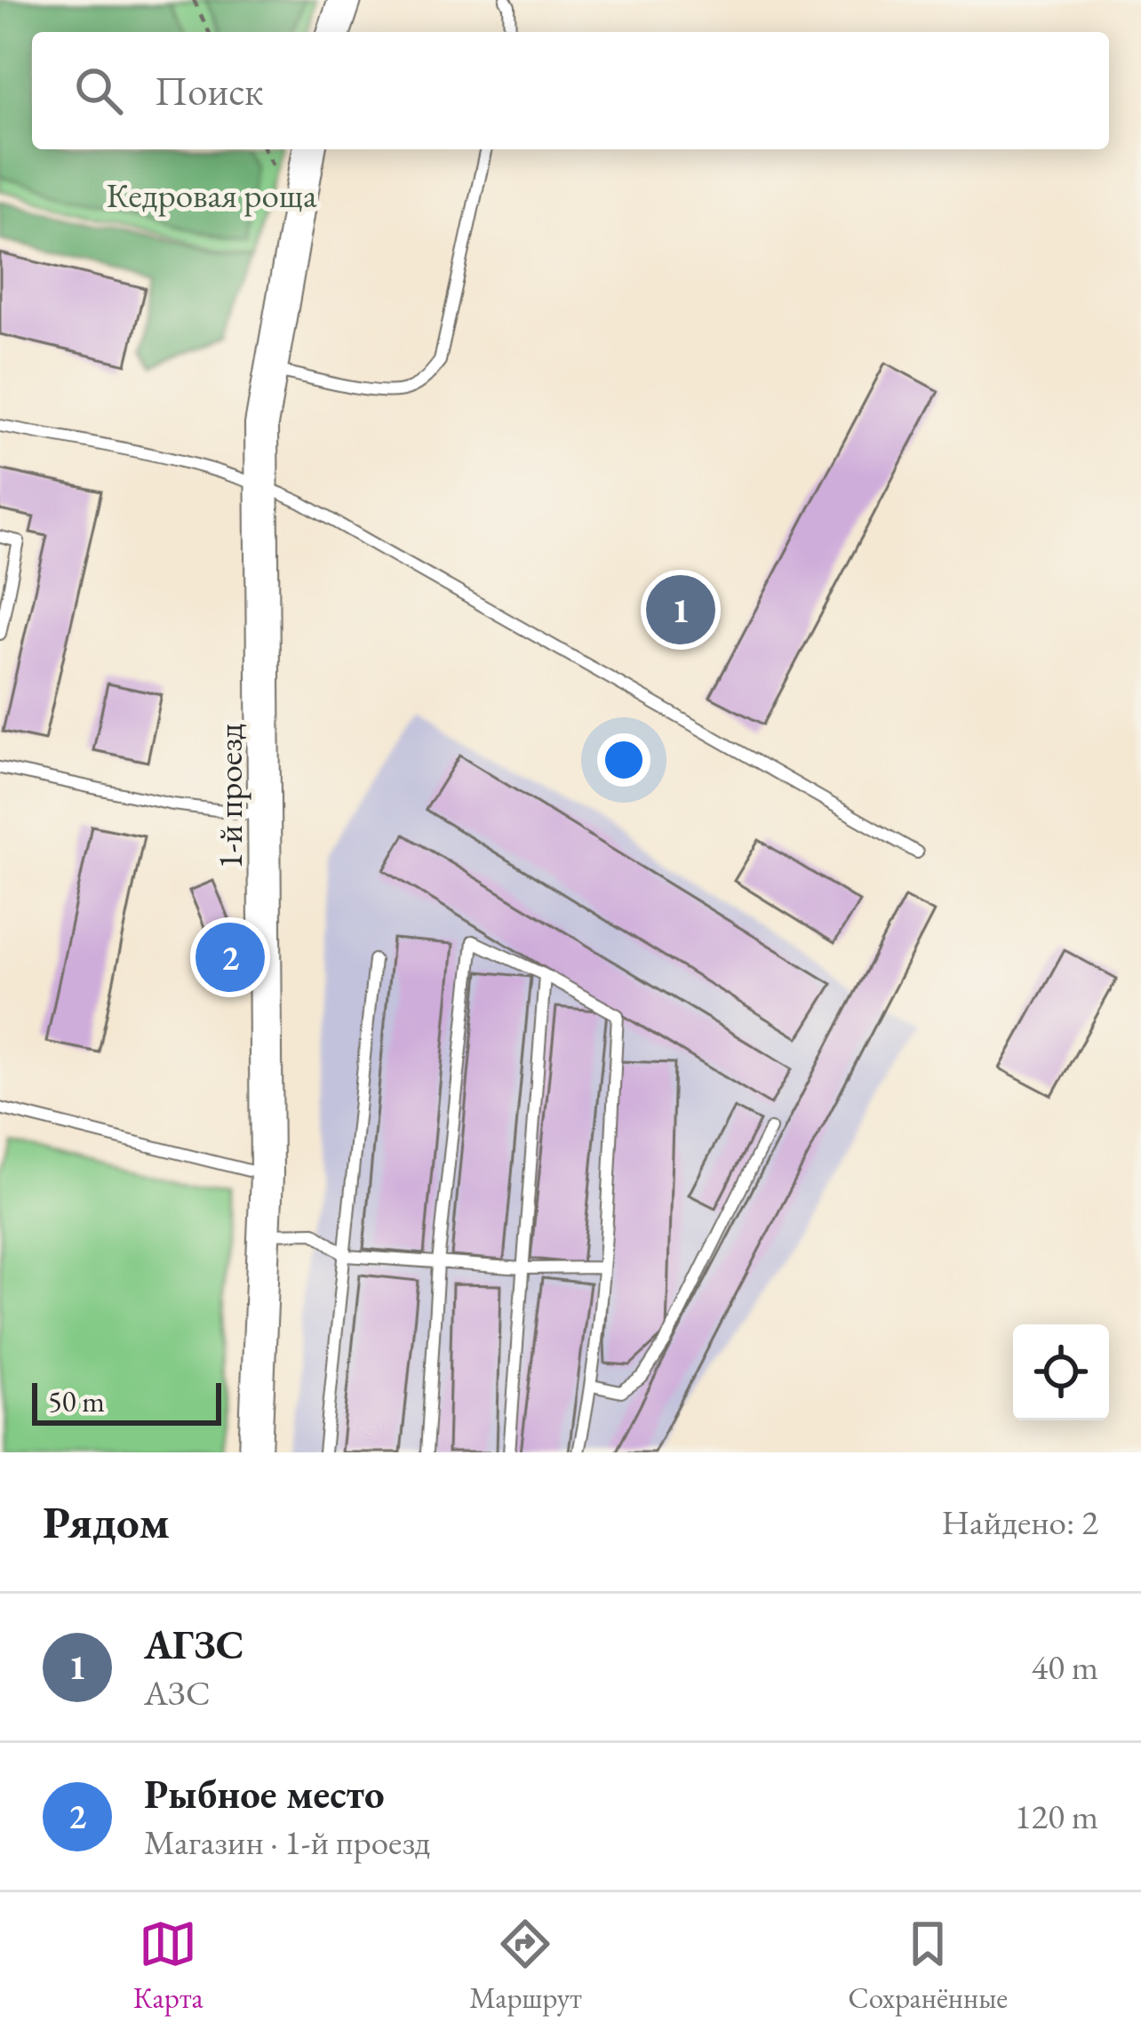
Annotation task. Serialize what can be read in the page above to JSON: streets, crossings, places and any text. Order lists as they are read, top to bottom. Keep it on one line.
{"streets":{"street":["1-й проезд"]},"parks":["Кедровая роща"],"scale_bar":"50 m","page":{"search":"Поиск","pins":["1","2"],"scale":"50 m","heading":["Рядом","Найдено: 2"],"list":[{"mark":"1","name":"АГЗС","note":"АЗС","value":"40 m"},{"mark":"2","name":"Рыбное место","note":"Магазин · 1-й проезд","value":"120 m"}],"nav":["Карта","Маршрут","Сохранённые"]}}
